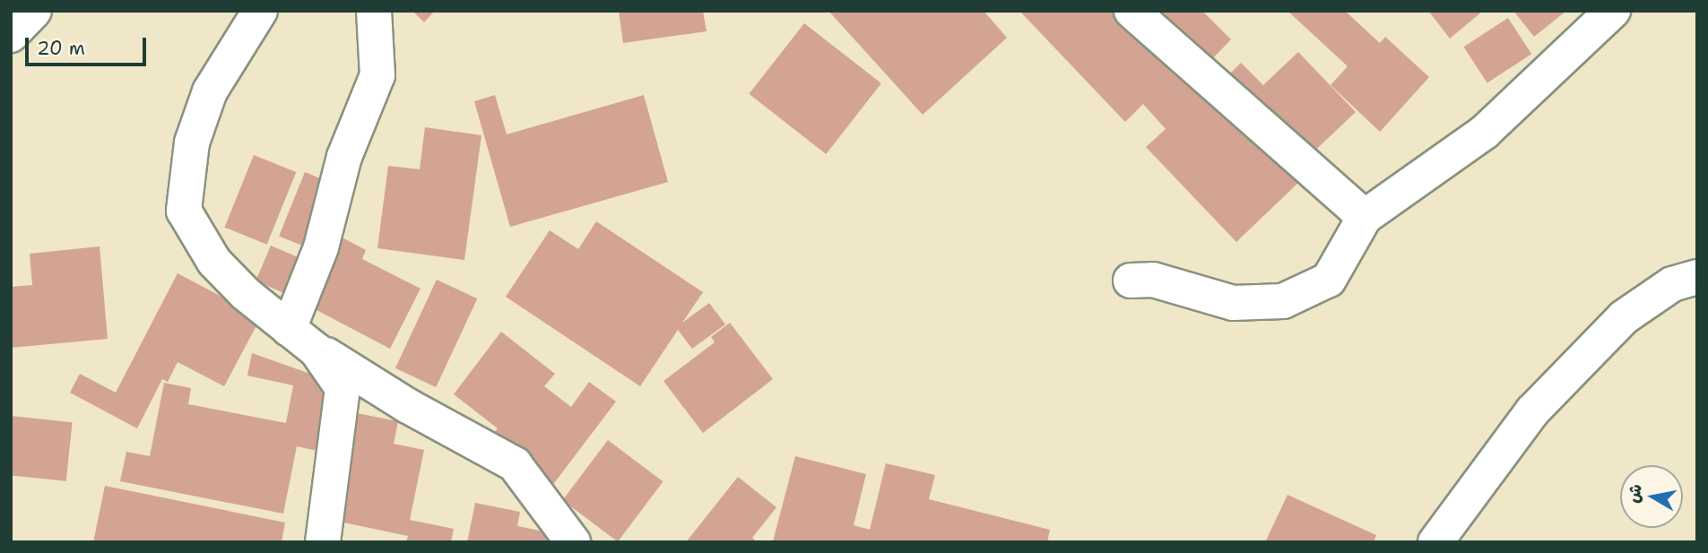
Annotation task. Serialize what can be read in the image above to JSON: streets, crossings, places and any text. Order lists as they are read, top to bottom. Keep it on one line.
{"scale_bar":"20 m","north":"left"}
